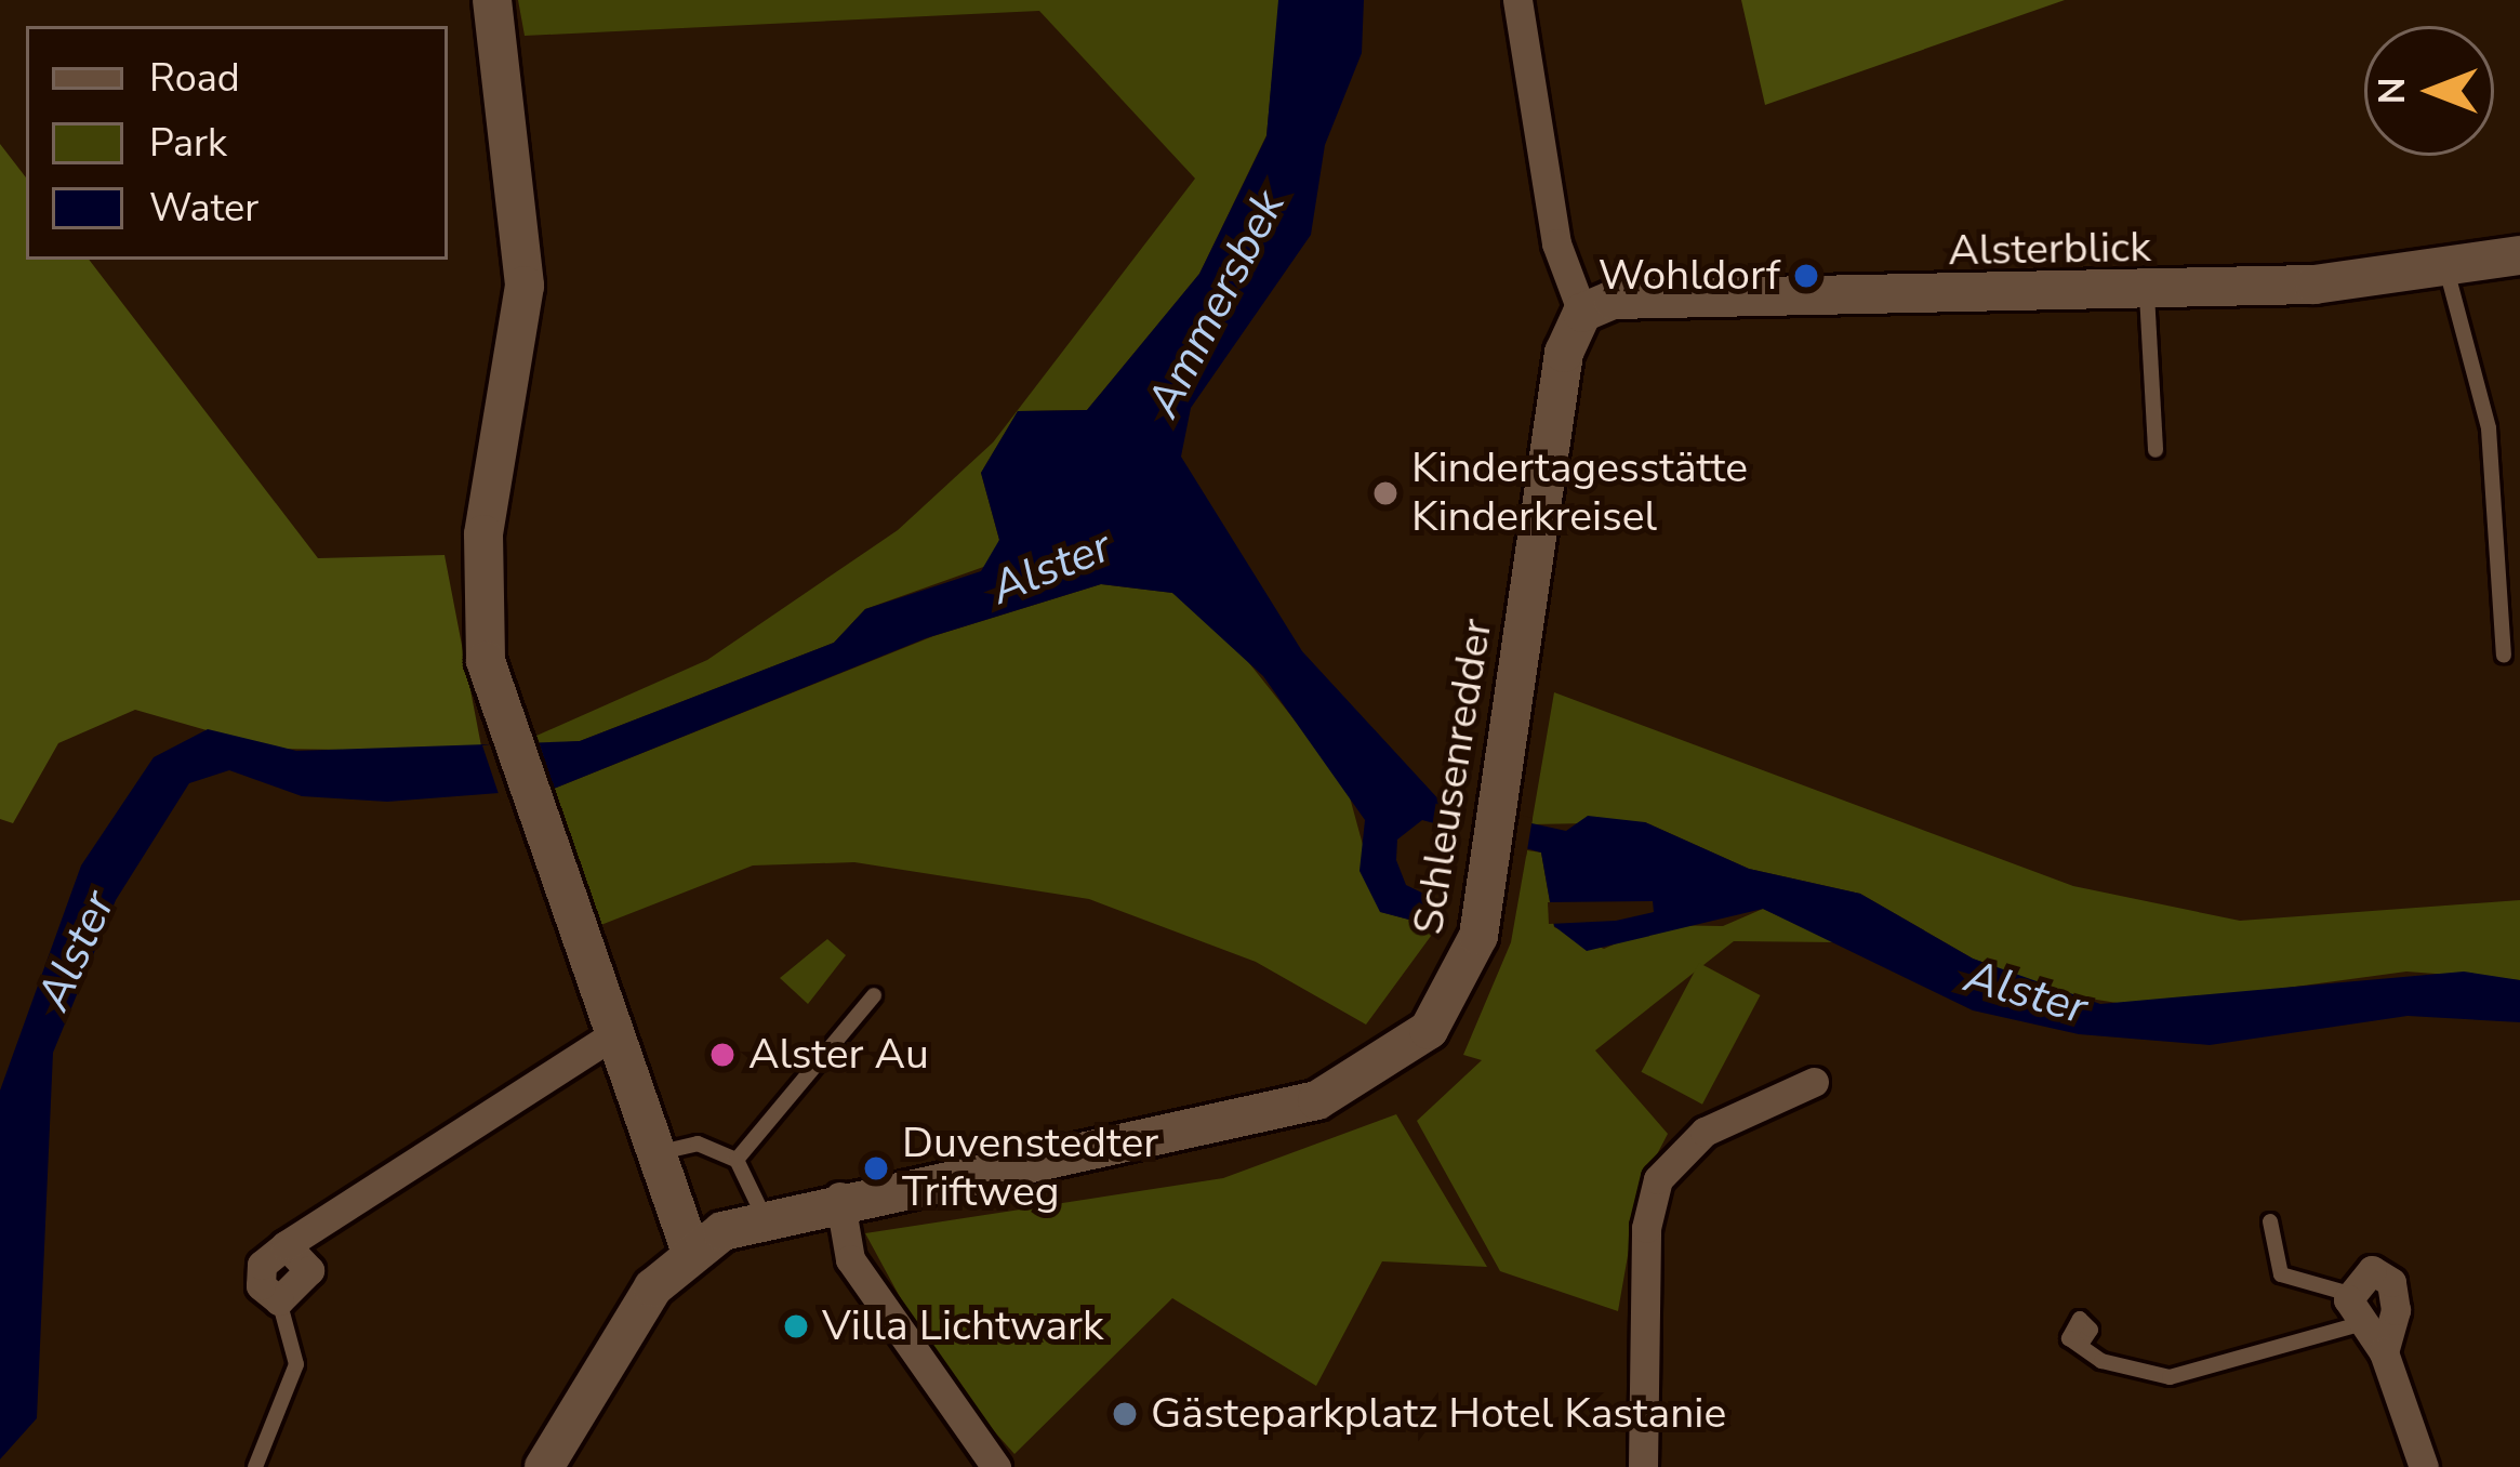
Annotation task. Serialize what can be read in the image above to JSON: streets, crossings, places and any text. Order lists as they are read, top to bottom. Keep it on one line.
{"streets":{"street":["Alsterblick","Schleusenredder"]},"crossings":[["Alsterblick","Schleusenredder"]],"water":["Ammersbek","Alster"],"places":["Wohldorf","Kindertagesstätte Kinderkreisel","Alster Au","Duvenstedter Triftweg","Villa Lichtwark","Gästeparkplatz Hotel Kastanie"],"legend":["Road","Park","Water"],"north":"left"}
